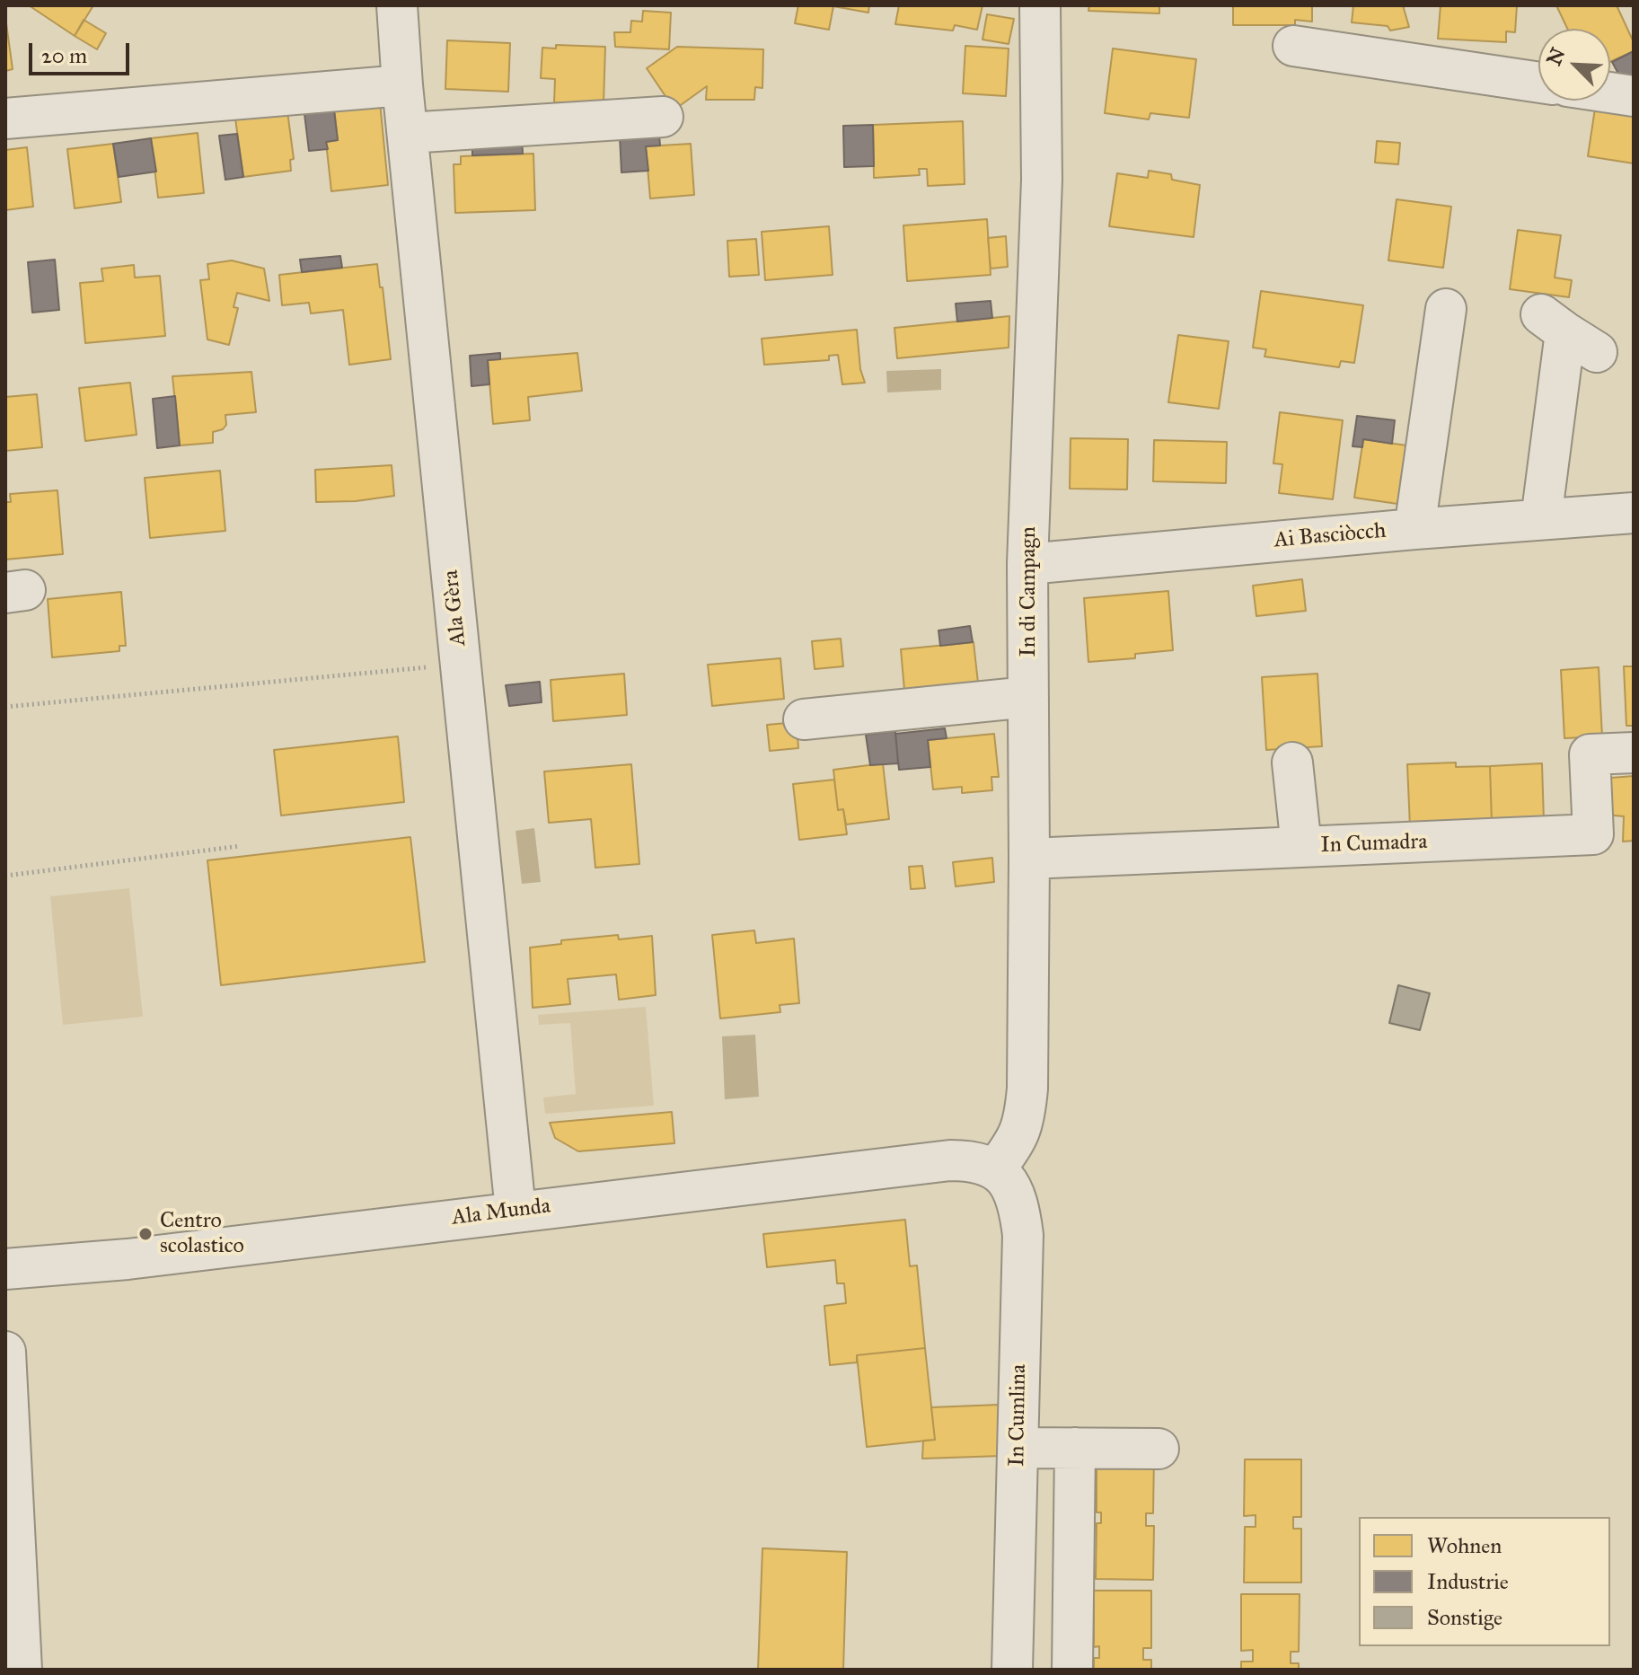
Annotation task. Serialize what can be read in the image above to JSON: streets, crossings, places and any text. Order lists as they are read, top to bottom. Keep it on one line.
{"streets":{"street":["Ai Basciòcch","In di Campagn","Ala Gèra","In Cumadra","Ala Munda","In Cumlina"]},"crossings":[["Ai Basciòcch","In di Campagn"],["In di Campagn","In Cumadra"],["In di Campagn","Ala Munda"],["In di Campagn","In Cumlina"],["Ala Gèra","Ala Munda"],["Ala Munda","In Cumlina"]],"places":["Centro scolastico"],"legend":["Wohnen","Industrie","Sonstige"],"scale_bar":"20 m","north":"top left"}
